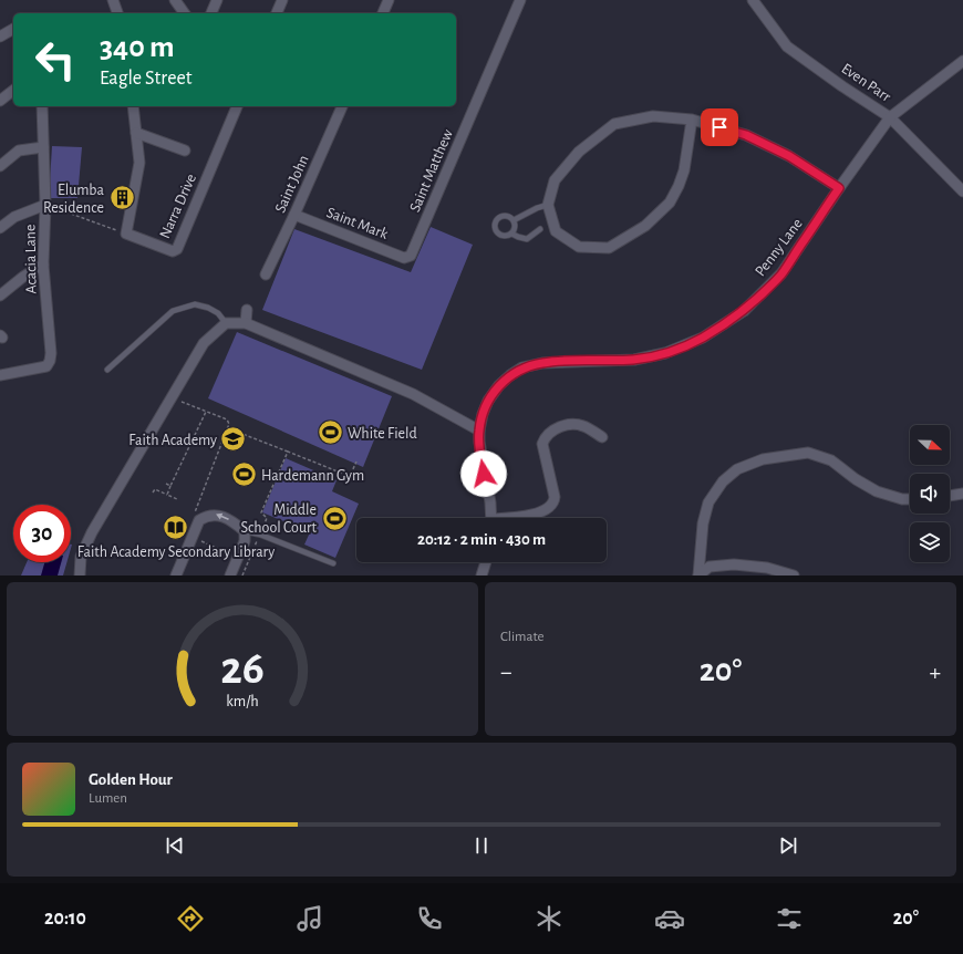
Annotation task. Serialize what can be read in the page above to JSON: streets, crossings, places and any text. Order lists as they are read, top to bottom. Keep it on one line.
{"streets":{"street":["Even Parr","Saint Matthew","Saint John","Narra Drive","Saint Mark","Penny Lane","Acacia Lane"]},"crossings":[["Even Parr","Penny Lane"],["Saint Matthew","Saint Mark"],["Saint John","Saint Mark"]],"places":{"building":["Elumba Residence"],"sports":["White Field","Hardemann Gym","Middle School Court"],"school or university":["Faith Academy"],"library":["Faith Academy Secondary Library"]},"north":"right","page":{"turn":["340 m","Eagle Street"],"limit":"30","trip":"20:12 · 2 min · 430 m","tile":"Climate","heat":["−","20°","+"],"song":["Golden Hour","Lumen"],"tabs":["20:10","20°"],"gauge":["26","km/h"]}}
